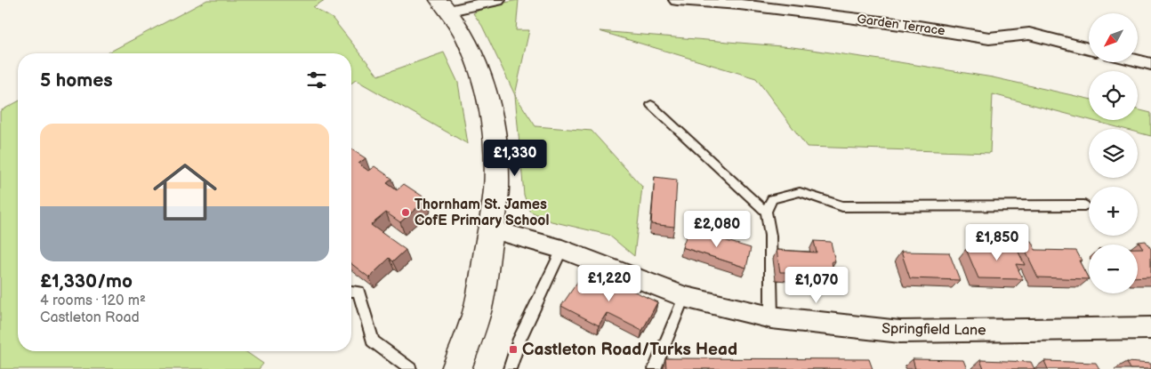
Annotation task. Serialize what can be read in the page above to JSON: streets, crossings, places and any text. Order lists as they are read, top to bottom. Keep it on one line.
{"streets":{"street":["Garden Terrace","Springfield Lane"]},"places":{"other":["Thornham St. James CofE Primary School"],"transit":["Castleton Road/Turks Head"]},"north":"bottom left","page":{"map_buttons":["+","−"],"heading":"5 homes","list":[{"name":"£1,330/mo","note":"4 rooms · 120 m² · Castleton Road"}],"price":["£1,330","£2,080","£1,850","£1,220","£1,070"]}}
